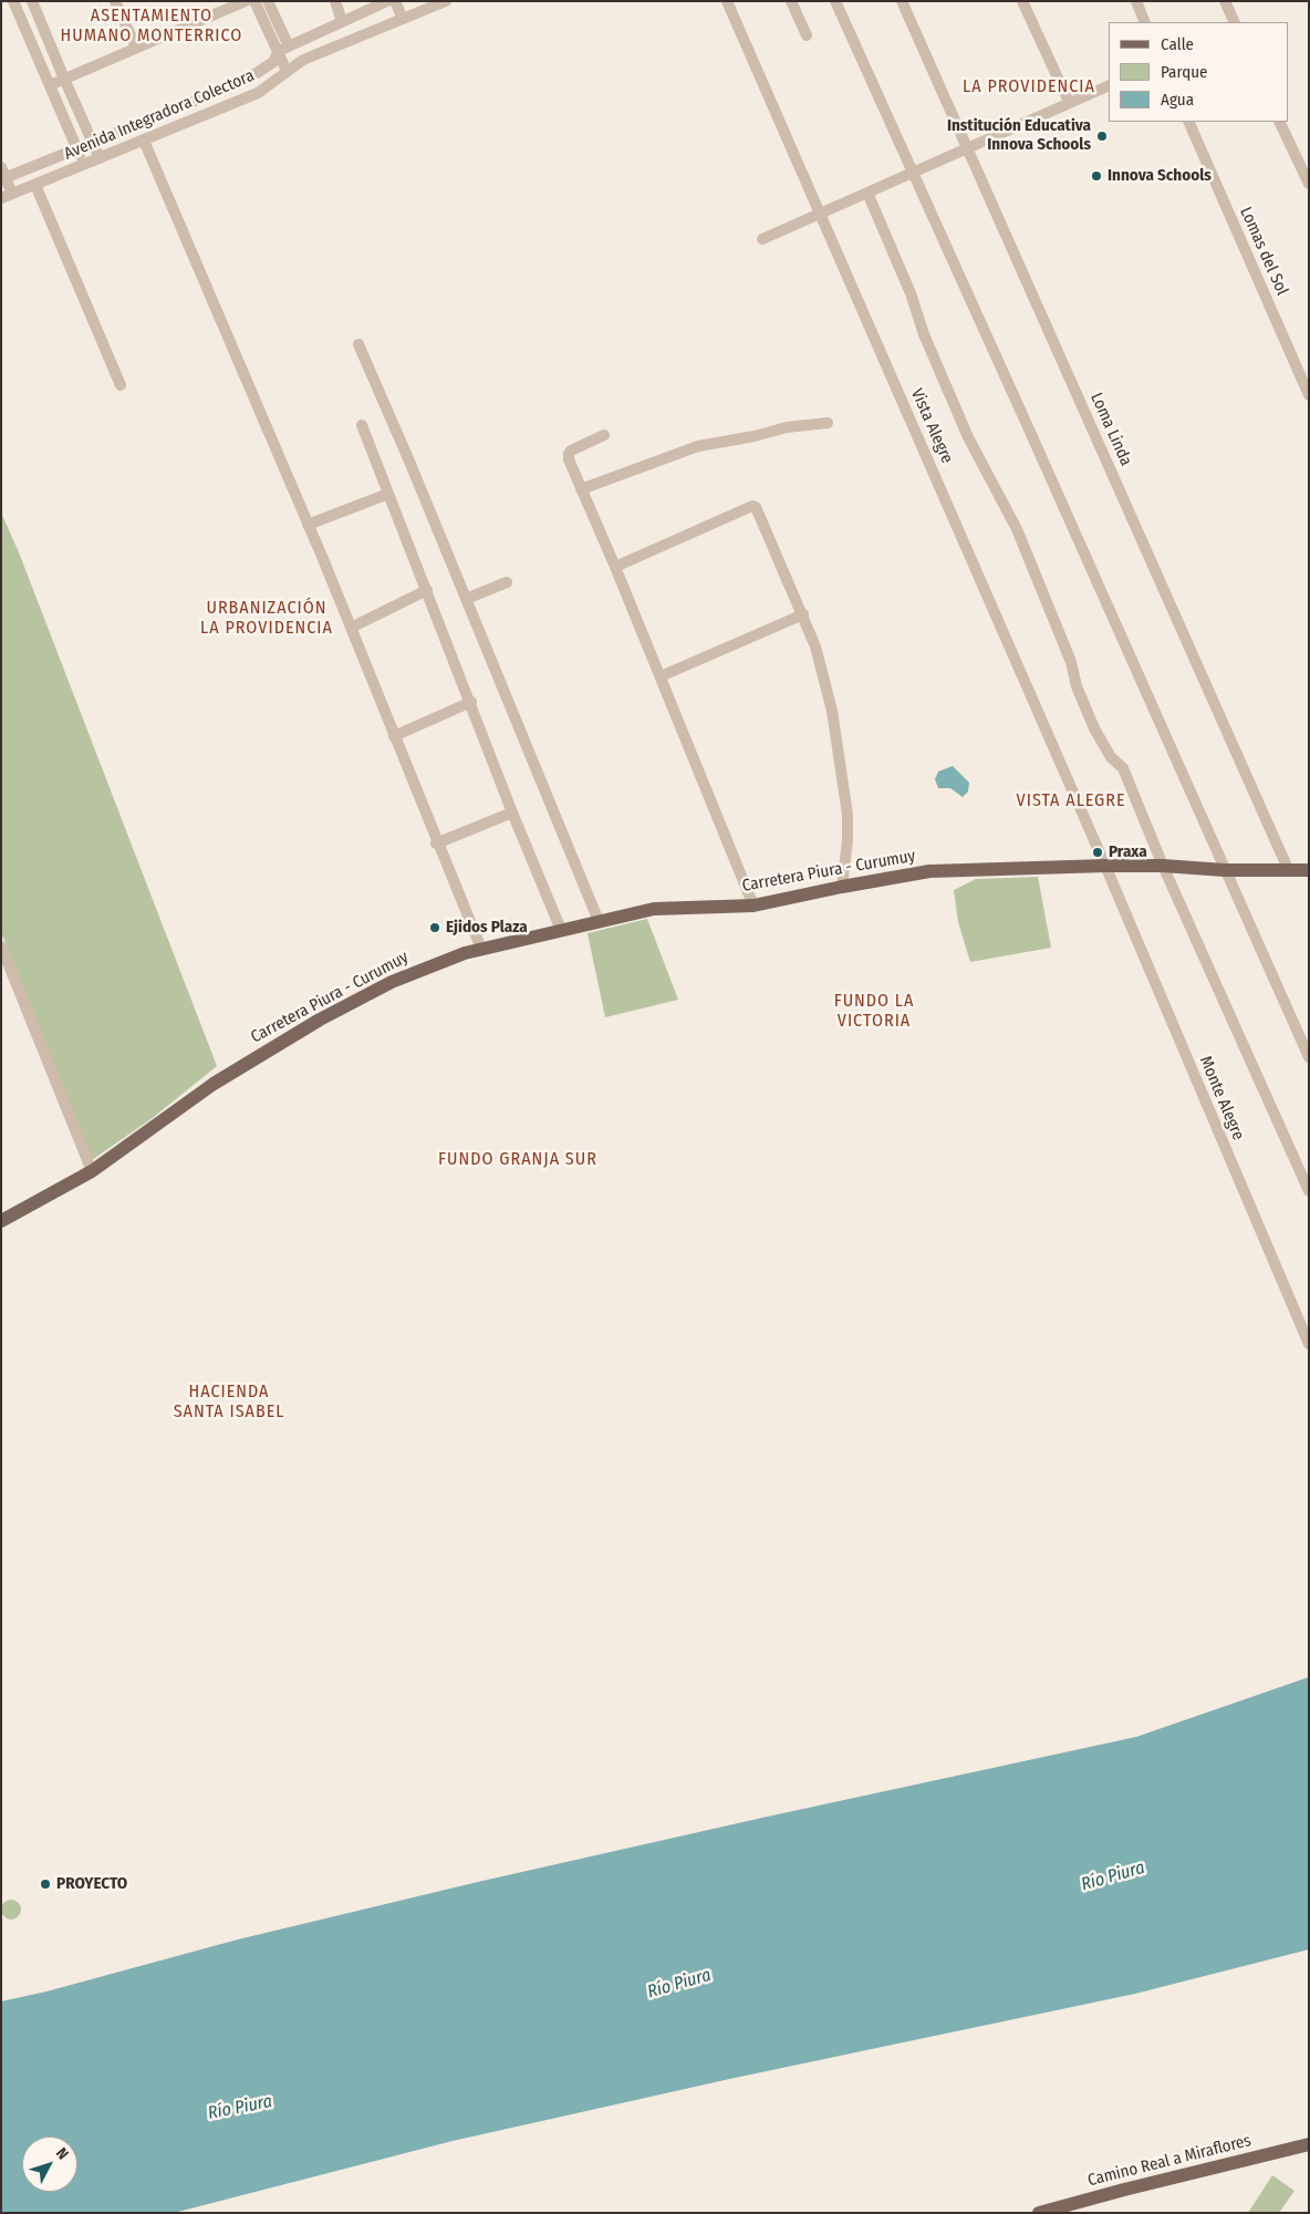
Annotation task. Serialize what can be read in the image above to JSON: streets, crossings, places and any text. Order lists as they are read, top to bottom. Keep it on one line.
{"streets":{"main road":["Carretera Piura - Curumuy","Camino Real a Miraflores"],"street":["Avenida Integradora Colectora","Lomas del Sol","Vista Alegre","Loma Linda","Monte Alegre"]},"crossings":[["Vista Alegre","Carretera Piura - Curumuy"],["Vista Alegre","Monte Alegre"],["Loma Linda","Carretera Piura - Curumuy"],["Carretera Piura - Curumuy","Monte Alegre"]],"districts":["ASENTAMIENTO HUMANO MONTERRICO","LA PROVIDENCIA","URBANIZACIÓN LA PROVIDENCIA","VISTA ALEGRE","FUNDO LA VICTORIA","FUNDO GRANJA SUR","HACIENDA SANTA ISABEL"],"water":["Río Piura"],"places":["Institución Educativa Innova Schools","Innova Schools","Praxa","Ejidos Plaza","PROYECTO"],"legend":["Calle","Parque","Agua"],"north":"top right"}
